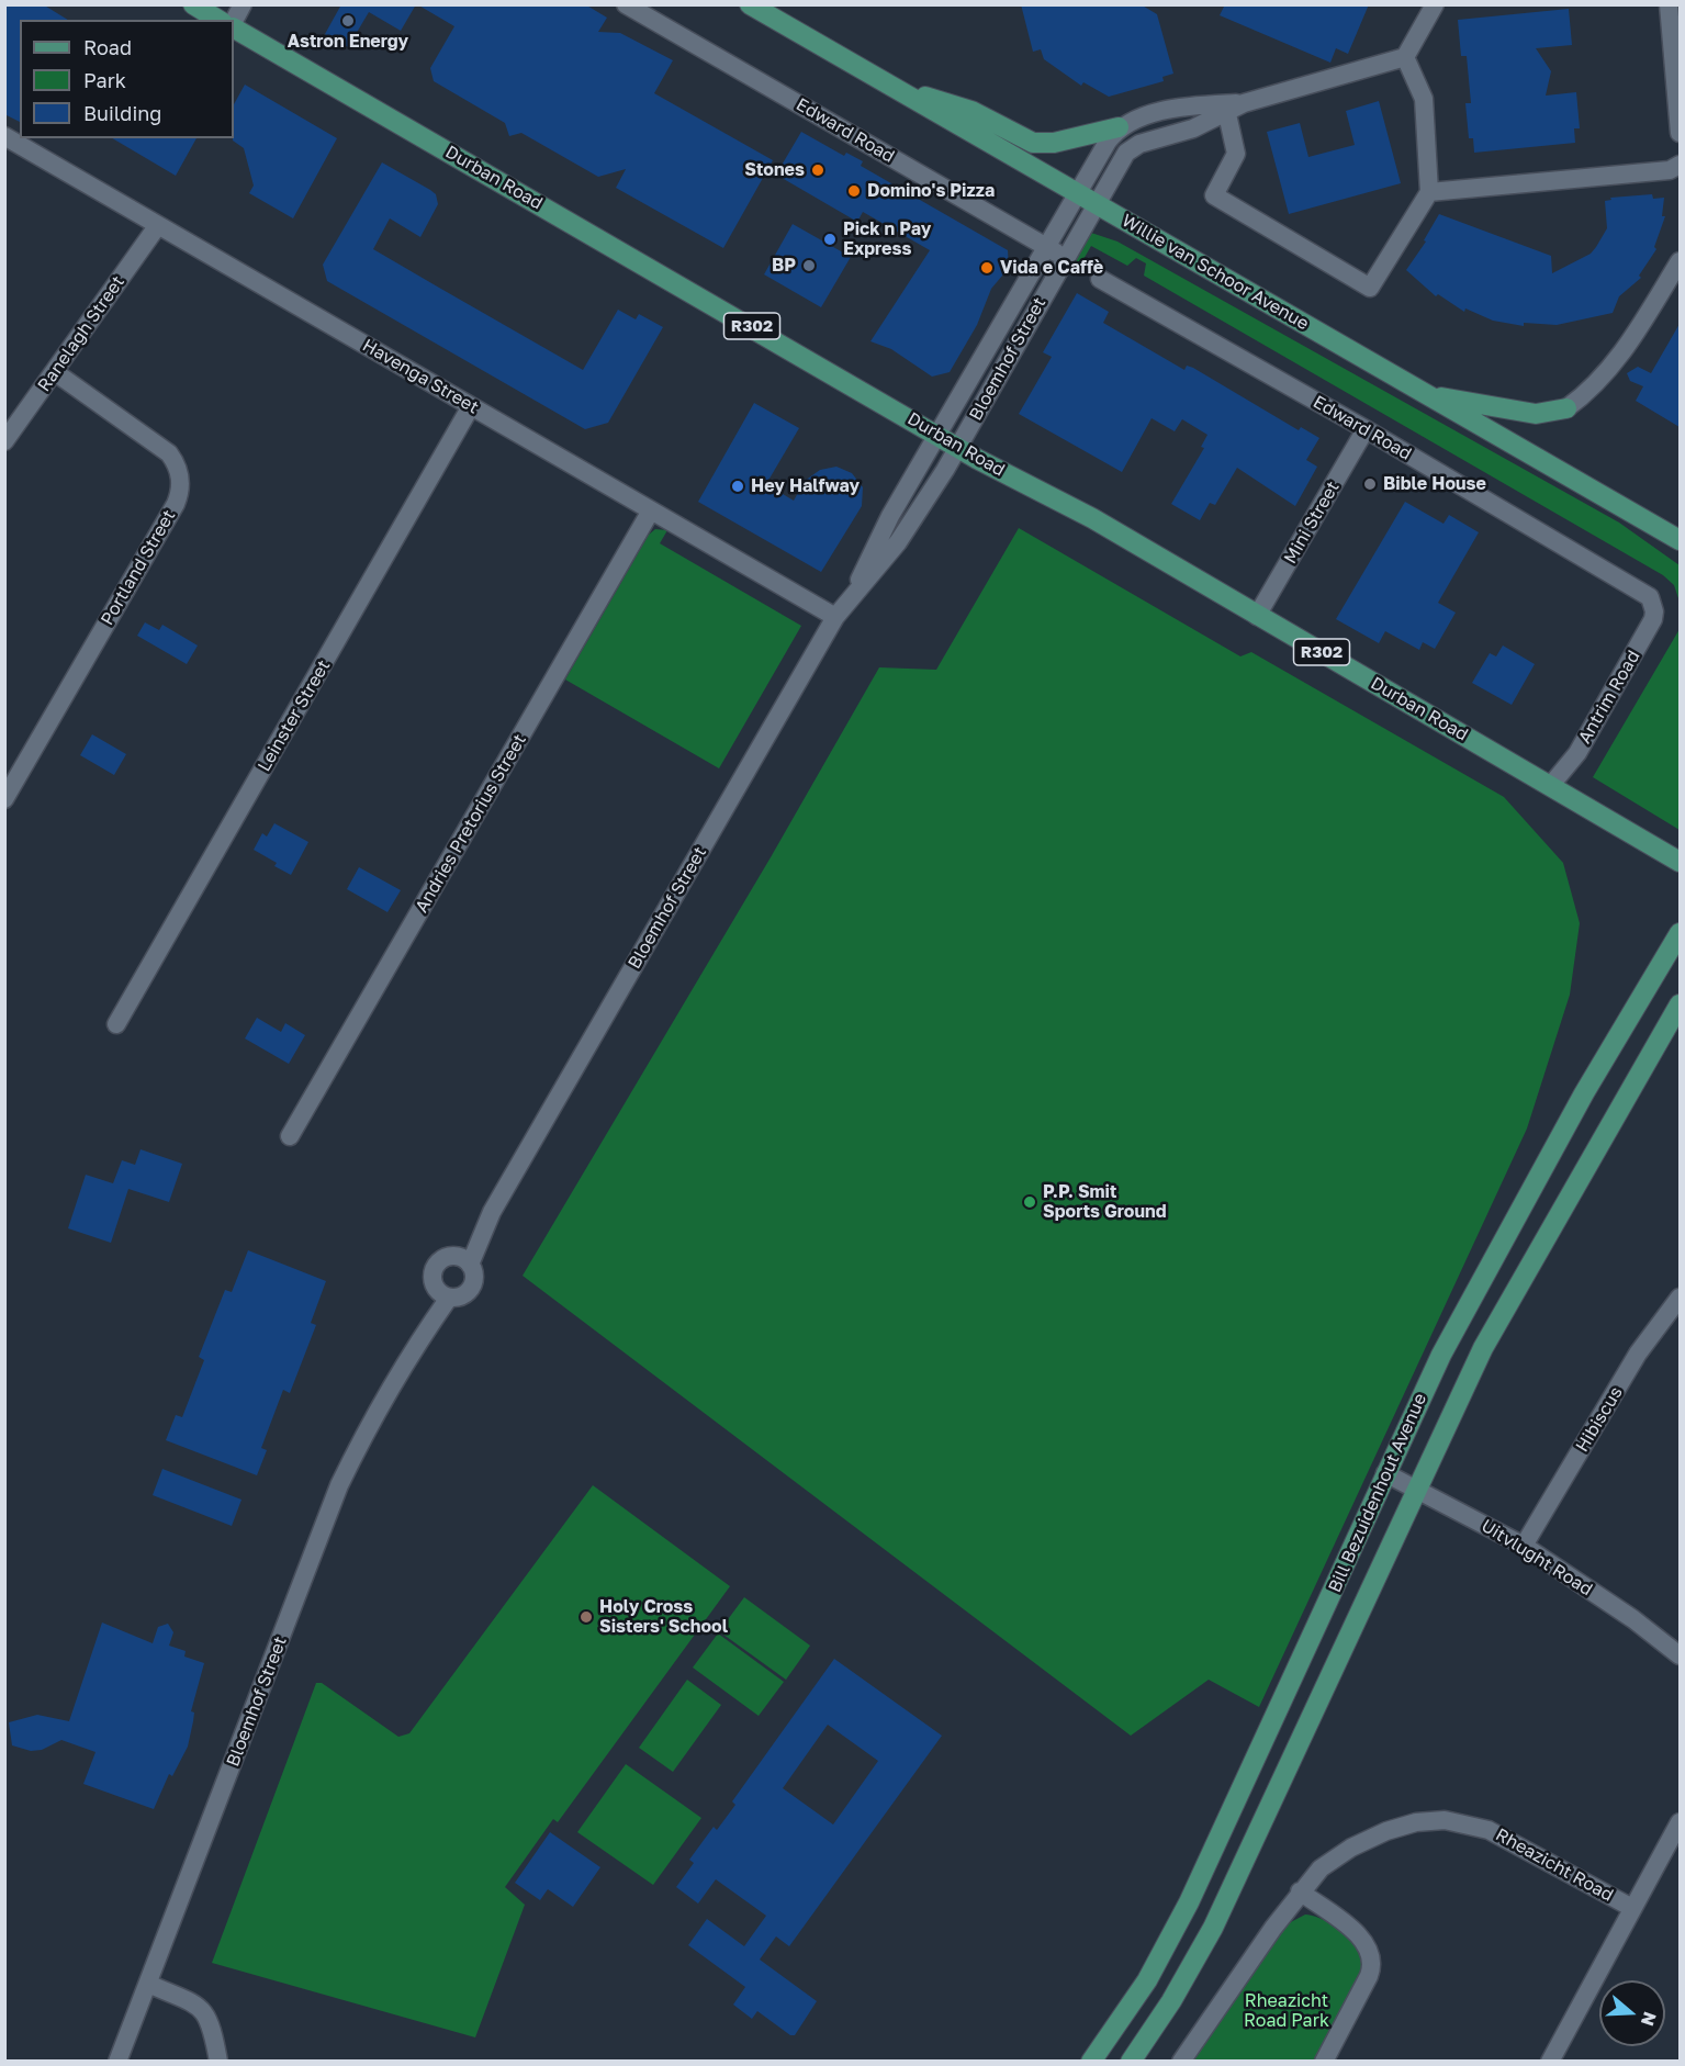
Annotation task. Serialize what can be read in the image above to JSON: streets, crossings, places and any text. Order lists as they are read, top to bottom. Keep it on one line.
{"streets":{"main road":["Durban Road","Willie van Schoor Avenue","R302","Bill Bezuidenhout Avenue"],"street":["Edward Road","Ranelagh Street","Bloemhof Street","Havenga Street","Mini Street","Portland Street","Antrim Road","Leinster Street","Andries Pretorius Street","Hibiscus","Uitvlught Road","Rheazicht Road"]},"crossings":[["Edward Road","Bloemhof Street"],["Edward Road","Mini Street"],["Edward Road","Antrim Road"],["Durban Road","Bloemhof Street"],["Durban Road","Mini Street"],["Durban Road","Antrim Road"],["Willie van Schoor Avenue","Bloemhof Street"],["Ranelagh Street","Havenga Street"],["Ranelagh Street","Portland Street"],["Bloemhof Street","Havenga Street"],["Havenga Street","Leinster Street"],["Havenga Street","Andries Pretorius Street"],["Hibiscus","Uitvlught Road"],["Bill Bezuidenhout Avenue","Uitvlught Road"]],"parks":["Rheazicht Road Park"],"places":["Astron Energy","Stones","Domino's Pizza","Pick n Pay Express","BP","Vida e Caffè","Bible House","Hey Halfway","P.P. Smit Sports Ground","Holy Cross Sisters' School"],"legend":["Road","Park","Building"],"north":"right"}
